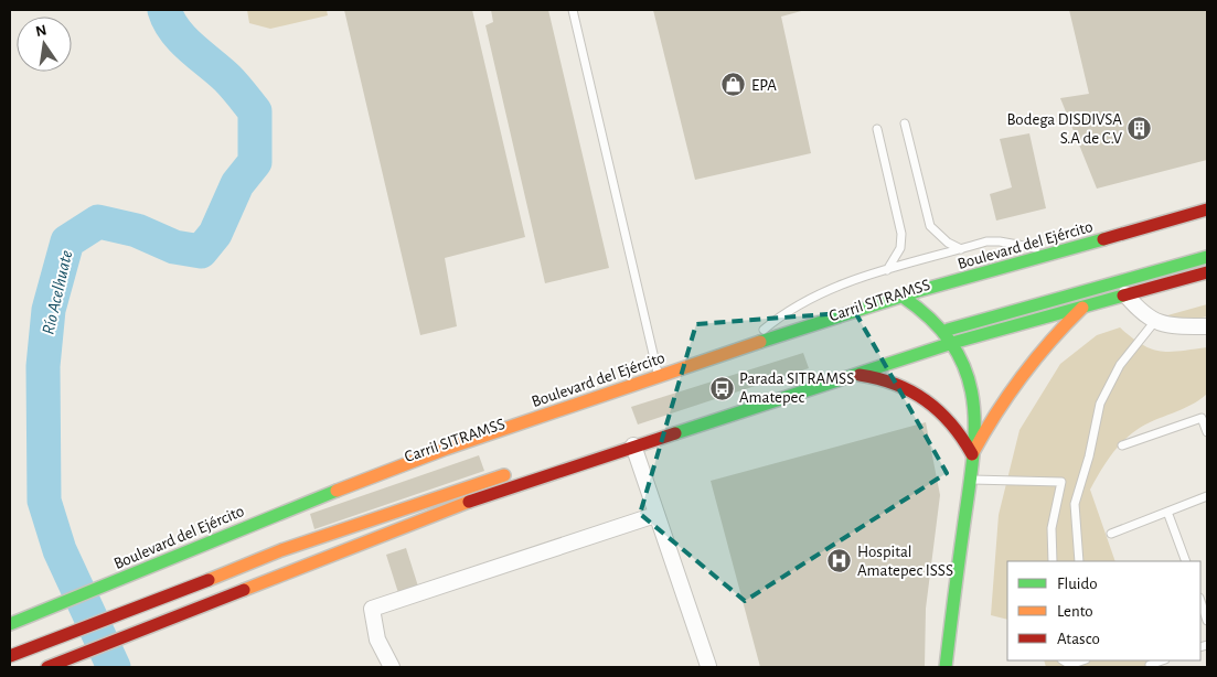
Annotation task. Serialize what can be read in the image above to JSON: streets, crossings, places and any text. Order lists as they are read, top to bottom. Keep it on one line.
{"streets":{"main road":["Boulevard del Ejército","Carril SITRAMSS"]},"crossings":[["Boulevard del Ejército","Carril SITRAMSS"]],"water":["Río Acelhuate"],"places":{"shop":["EPA"],"building":["Bodega DISDIVSA S.A de C.V"],"bus stop":["Parada SITRAMSS Amatepec"],"hospital":["Hospital Amatepec ISSS"]},"legend":["Fluido","Lento","Atasco"],"north":"top"}
